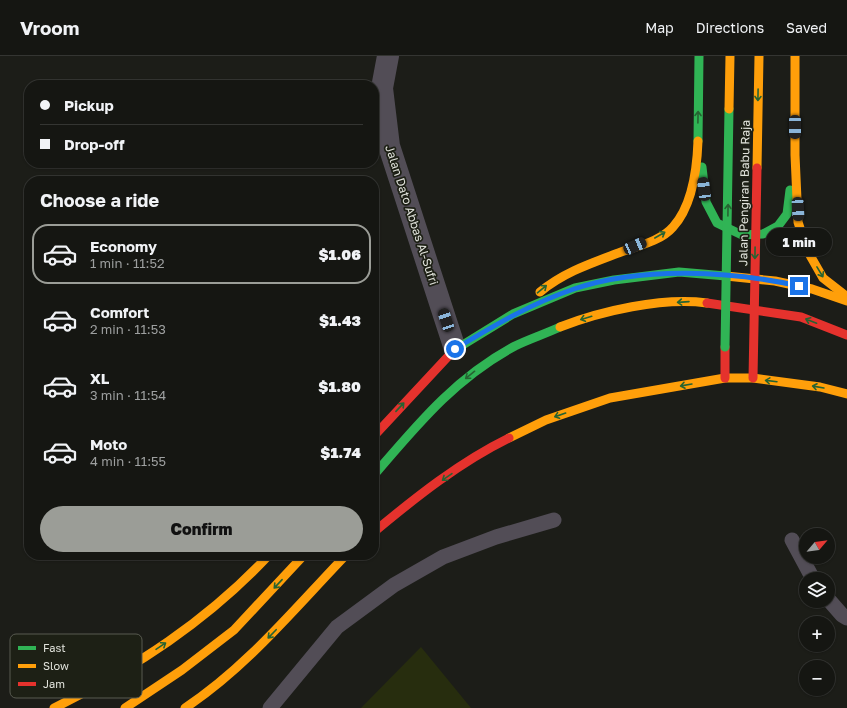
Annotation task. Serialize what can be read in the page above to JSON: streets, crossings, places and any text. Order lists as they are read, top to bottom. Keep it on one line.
{"streets":{"main road":["Jalan Pengiran Babu Raja"],"street":["Jalan Dato Abbas Al-Sufri"]},"legend":["Fast","Slow","Jam"],"north":"top right","page":{"header":"Vroom","nav":["Map","Directions","Saved"],"banner":["Pickup","Drop-off"],"heading":"Choose a ride","list":[{"name":"Economy","note":"1 min · 11:52","value":"$1.06"},{"name":"Comfort","note":"2 min · 11:53","value":"$1.43"},{"name":"XL","note":"3 min · 11:54","value":"$1.80"},{"name":"Moto","note":"4 min · 11:55","value":"$1.74"}],"bubble":"1 min","buttons":"Confirm","map_buttons":["+","−"]}}
